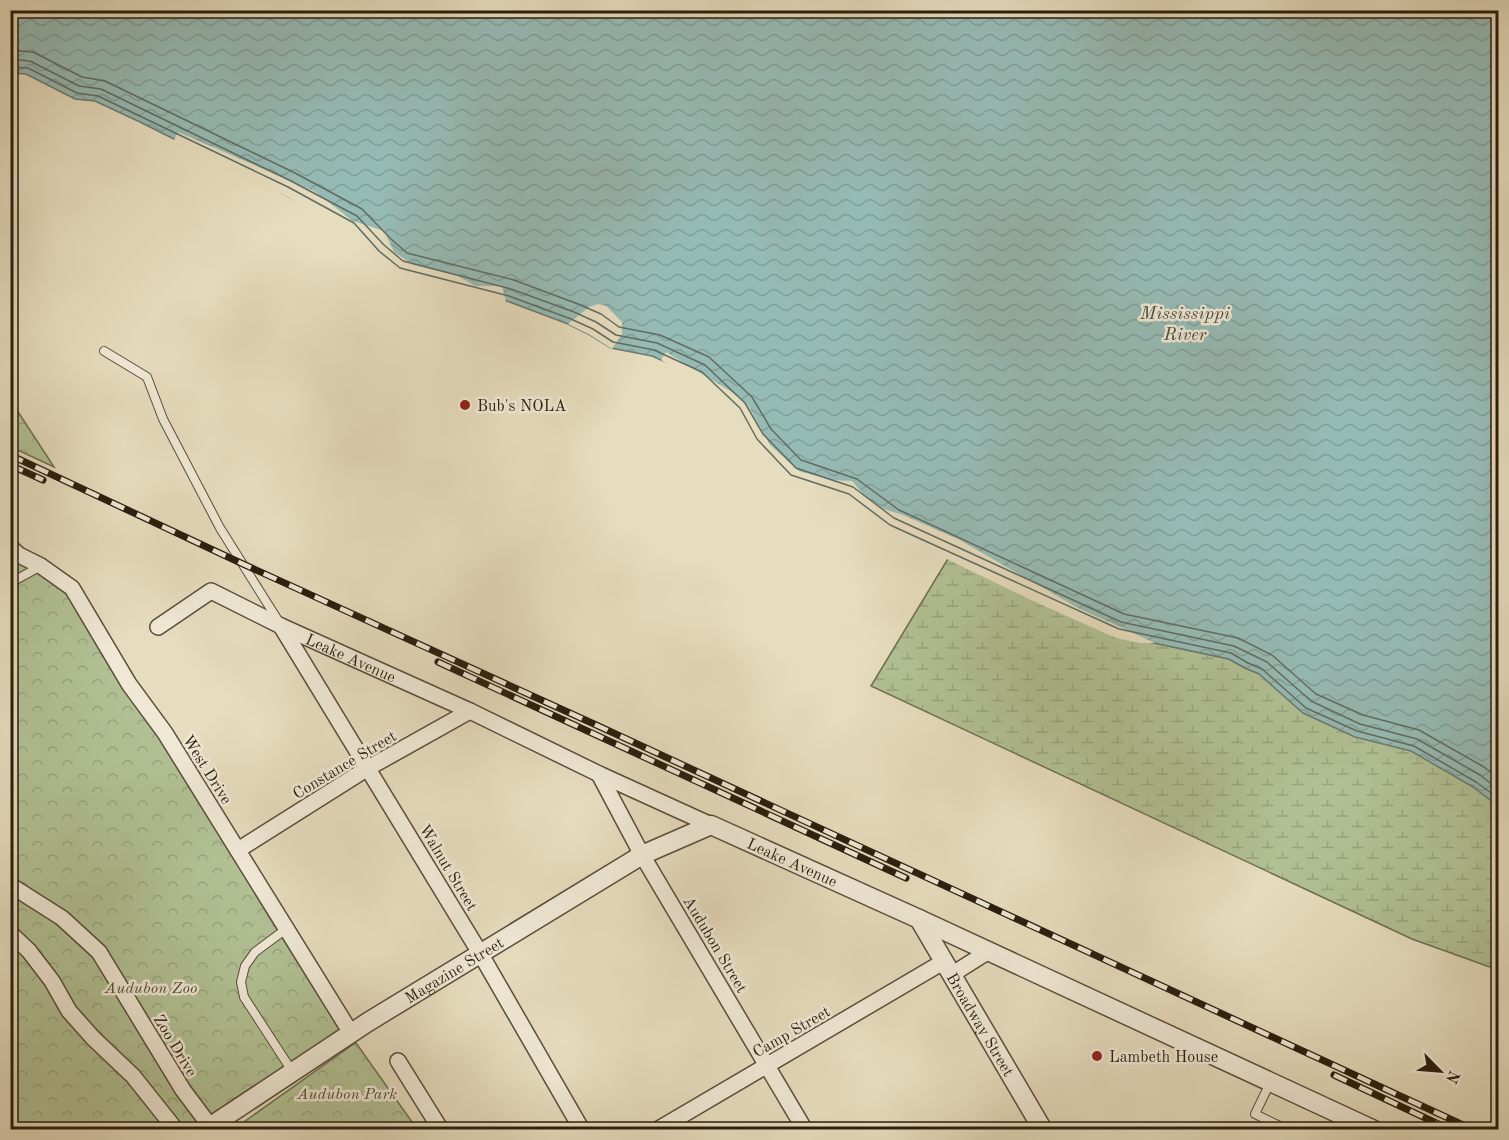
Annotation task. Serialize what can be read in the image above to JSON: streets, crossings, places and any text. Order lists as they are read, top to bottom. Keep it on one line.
{"streets":{"street":["Leake Avenue","Constance Street","West Drive","Walnut Street","Audubon Street","Magazine Street","Broadway Street","Camp Street","Zoo Drive"]},"crossings":[["Leake Avenue","Constance Street"],["Leake Avenue","Walnut Street"],["Leake Avenue","Audubon Street"],["Leake Avenue","Magazine Street"],["Leake Avenue","Broadway Street"],["Leake Avenue","Camp Street"],["Constance Street","West Drive"],["Constance Street","Walnut Street"],["West Drive","Magazine Street"],["Walnut Street","Magazine Street"],["Audubon Street","Magazine Street"],["Audubon Street","Camp Street"],["Magazine Street","Zoo Drive"],["Broadway Street","Camp Street"]],"water":["Mississippi River"],"parks":["Audubon Zoo","Audubon Park"],"places":["Bub's NOLA","Lambeth House"],"north":"bottom right"}
